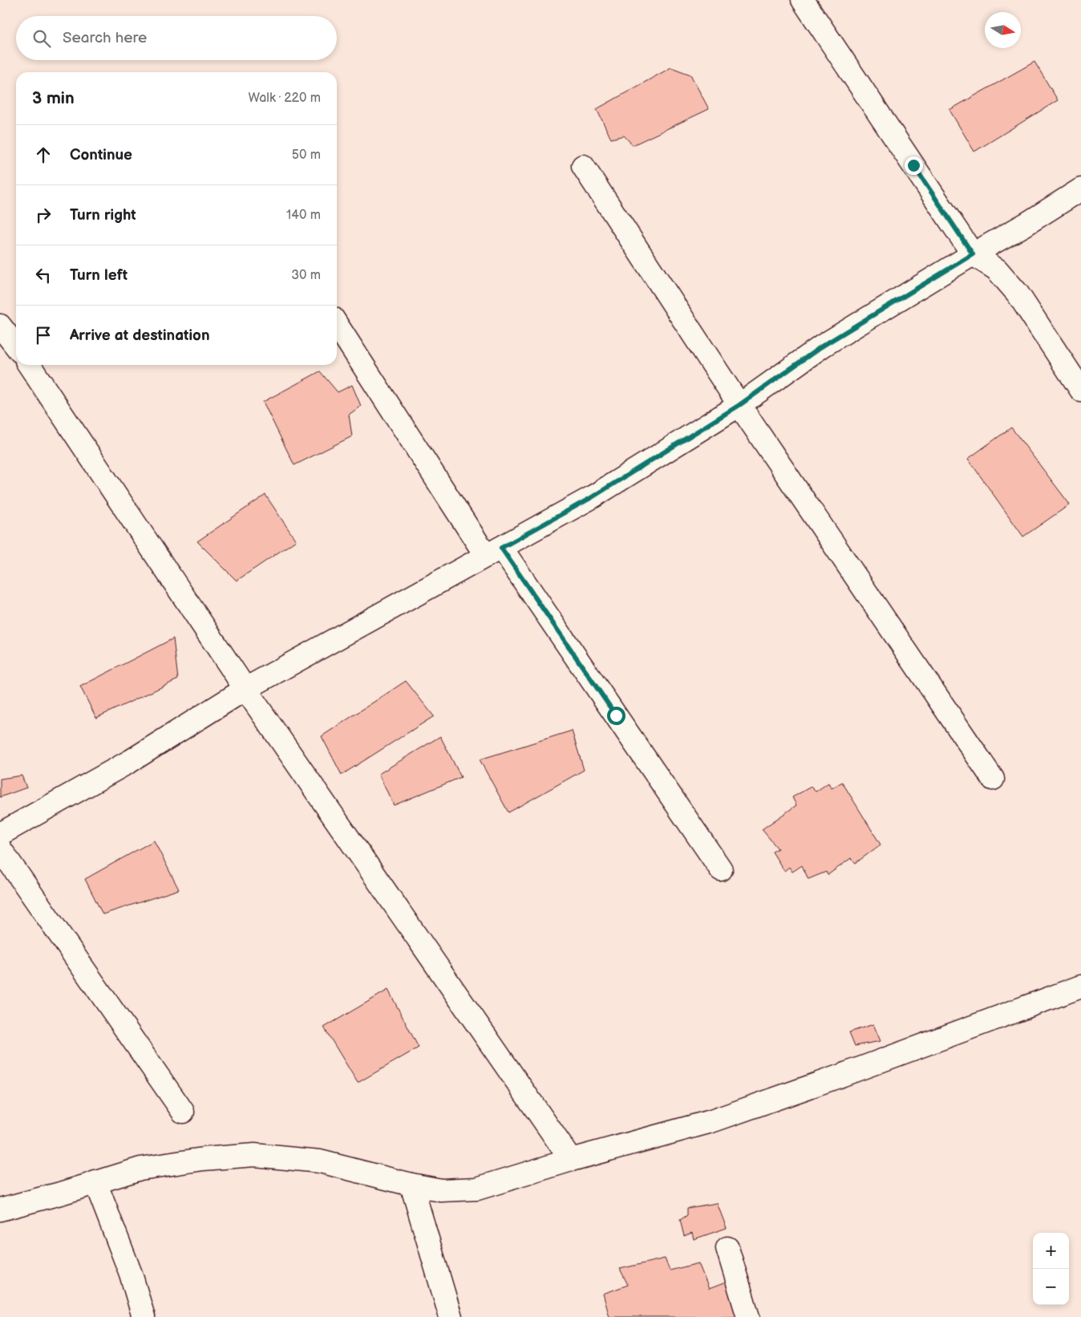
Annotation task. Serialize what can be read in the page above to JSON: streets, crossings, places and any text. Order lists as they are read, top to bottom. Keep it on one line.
{"north":"right","page":{"search":"Search here","heading":["3 min","Walk · 220 m"],"list":[["Continue","50 m"],["Turn right","140 m"],["Turn left","30 m"],"Arrive at destination"],"map_buttons":["+","−"]}}
